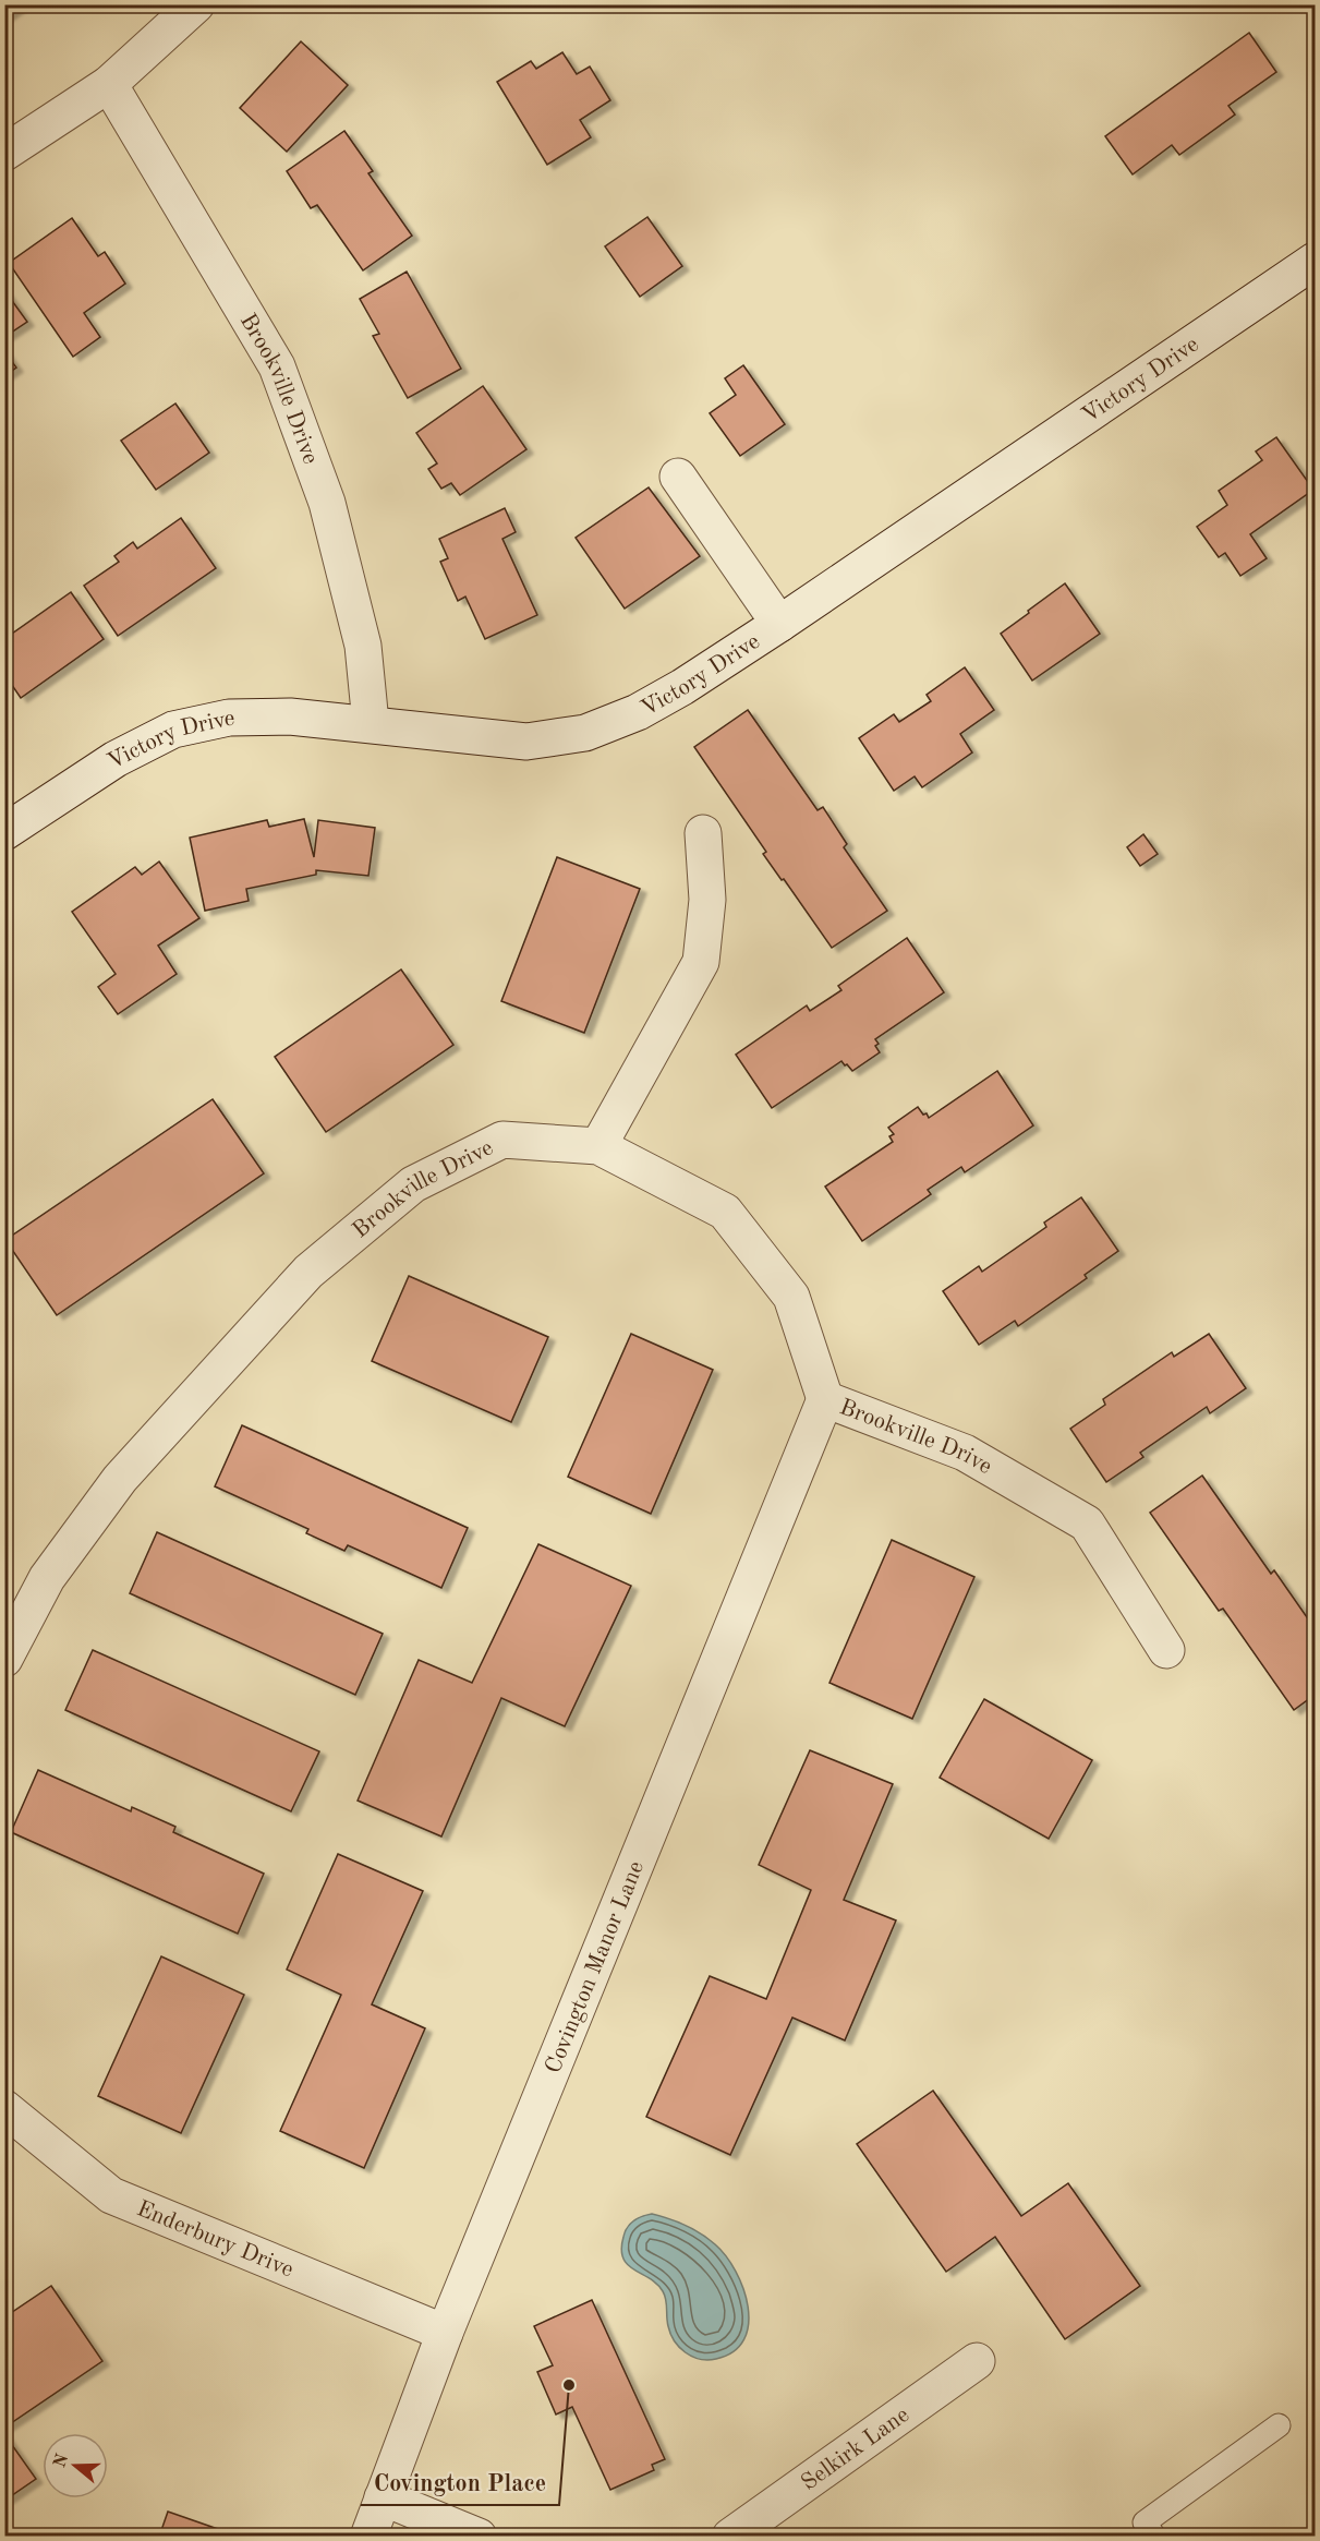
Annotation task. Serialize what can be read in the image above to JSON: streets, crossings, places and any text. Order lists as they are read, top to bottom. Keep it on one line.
{"streets":{"street":["Victory Drive","Brookville Drive","Covington Manor Lane","Enderbury Drive","Selkirk Lane"]},"crossings":[["Victory Drive","Brookville Drive"],["Brookville Drive","Covington Manor Lane"],["Covington Manor Lane","Enderbury Drive"]],"places":["Covington Place"],"north":"left"}
